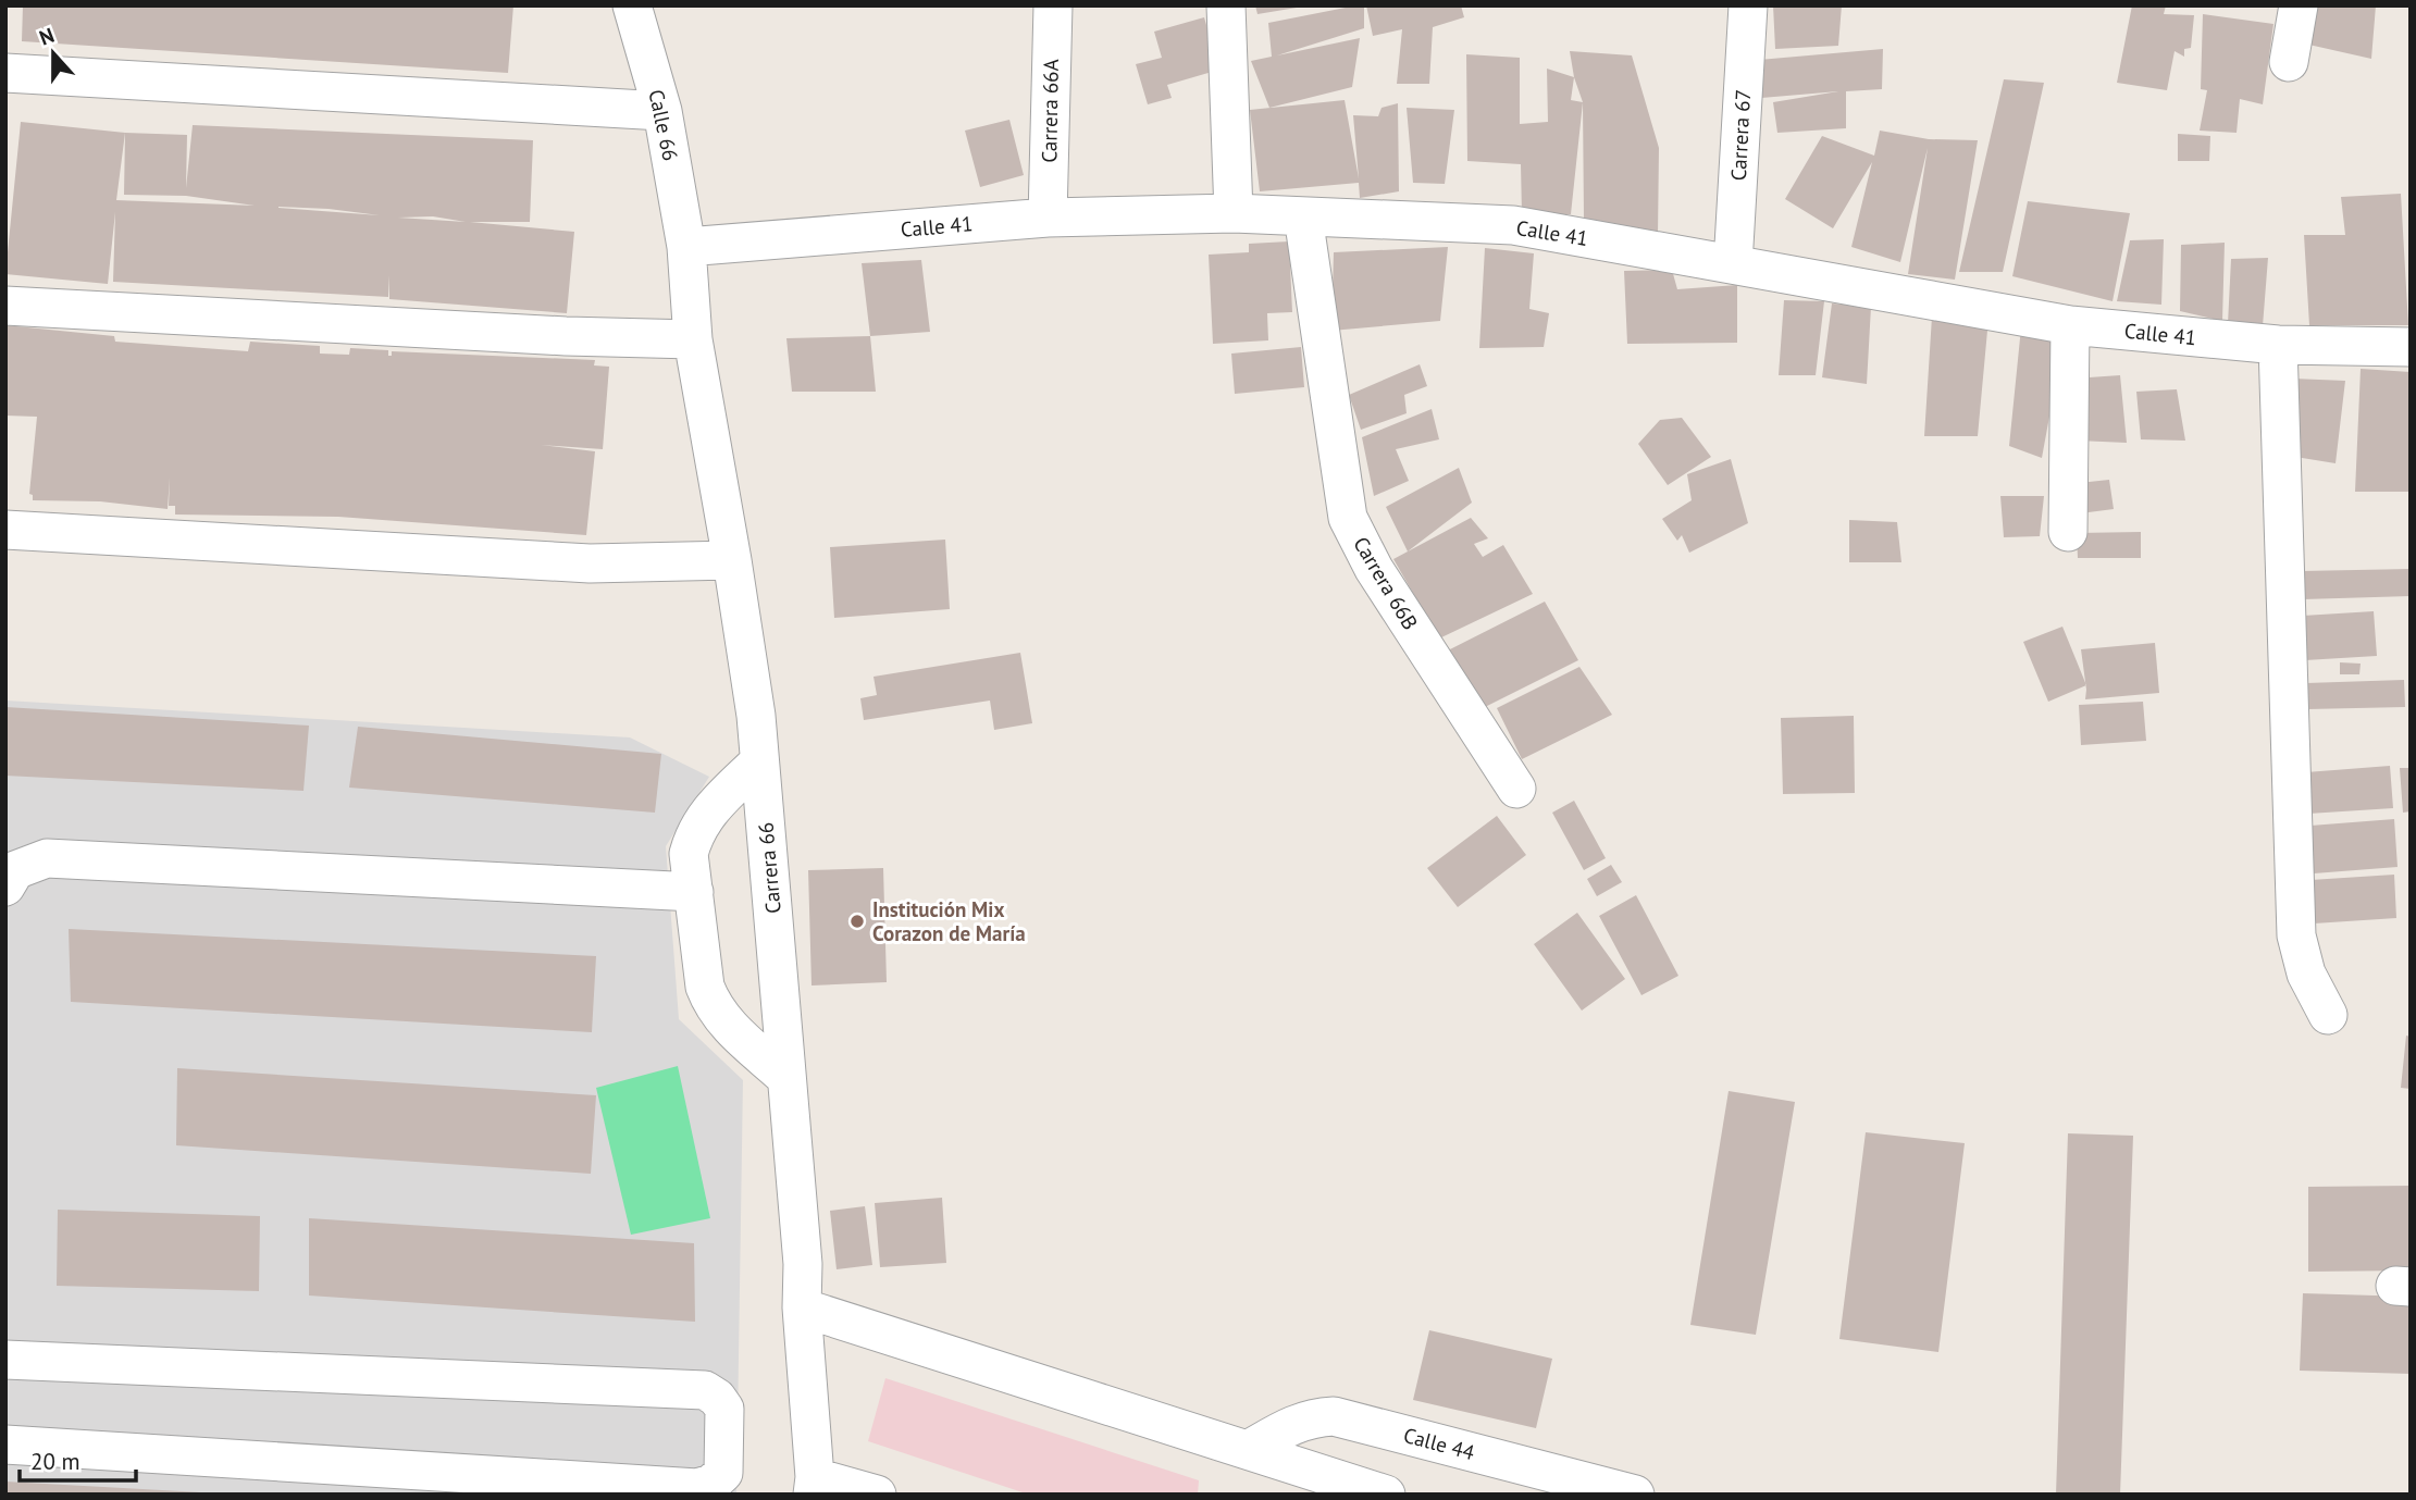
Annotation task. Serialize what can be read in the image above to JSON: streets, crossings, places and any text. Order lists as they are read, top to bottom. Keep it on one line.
{"streets":{"street":["Carrera 66A","Calle 66","Carrera 67","Calle 41","Carrera 66B","Carrera 66","Calle 44"]},"crossings":[["Carrera 66A","Calle 41"],["Calle 66","Calle 41"],["Calle 66","Carrera 66"],["Carrera 67","Calle 41"],["Calle 41","Carrera 66B"],["Calle 41","Carrera 66"]],"places":["Institución Mix Corazon de María"],"scale_bar":"20 m","north":"top"}
